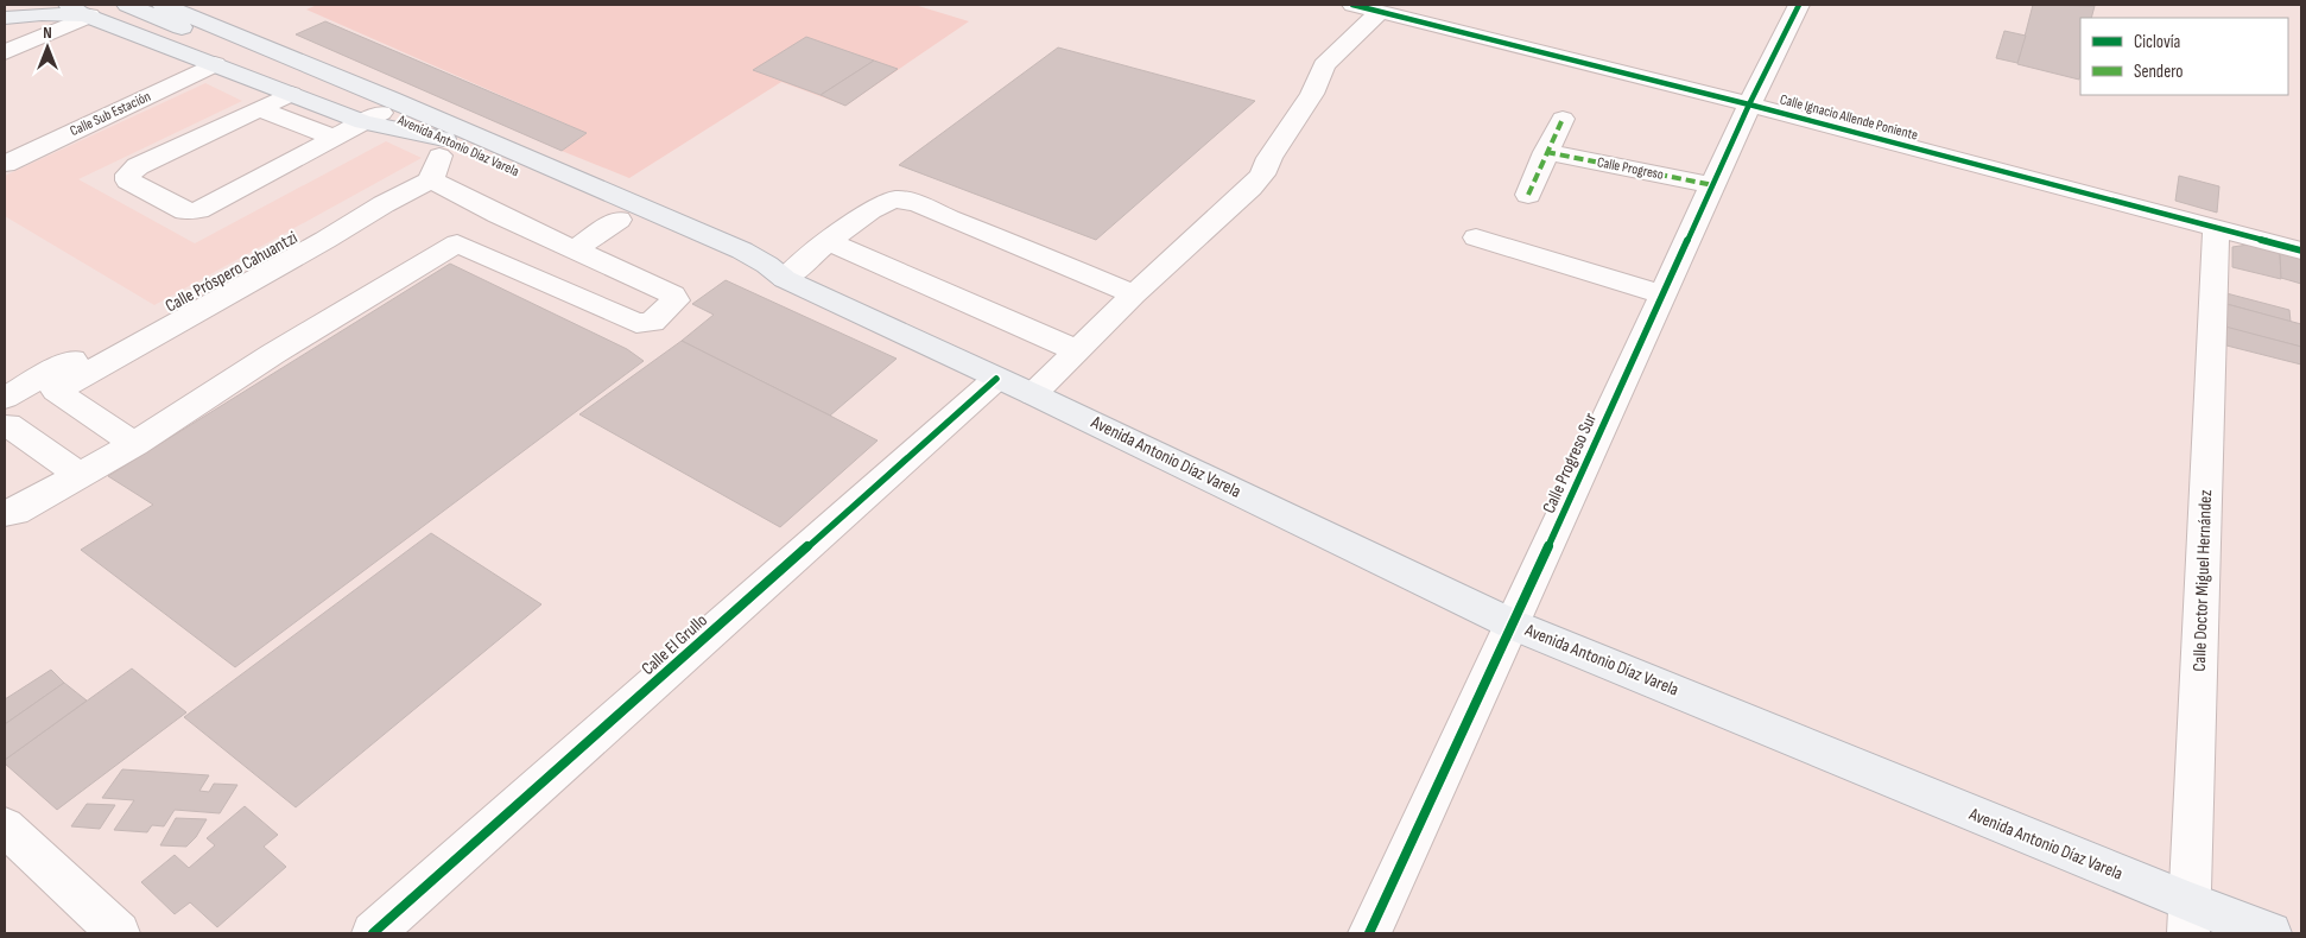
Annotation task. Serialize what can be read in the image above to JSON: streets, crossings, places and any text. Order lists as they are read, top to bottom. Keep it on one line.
{"streets":{"main road":["Avenida Antonio Díaz Varela"],"street":["Calle Sub Estación","Calle Ignacio Allende Poniente","Calle Progreso","Calle Próspero Cahuantzi","Calle Progreso Sur","Calle Doctor Miguel Hernández","Calle El Grullo"]},"crossings":[["Calle Ignacio Allende Poniente","Calle Progreso Sur"],["Calle Ignacio Allende Poniente","Calle Doctor Miguel Hernández"],["Avenida Antonio Díaz Varela","Calle Próspero Cahuantzi"],["Avenida Antonio Díaz Varela","Calle Progreso Sur"],["Avenida Antonio Díaz Varela","Calle Doctor Miguel Hernández"],["Avenida Antonio Díaz Varela","Calle El Grullo"],["Calle Progreso","Calle Progreso Sur"]],"legend":["Ciclovía","Sendero"],"north":"top"}
